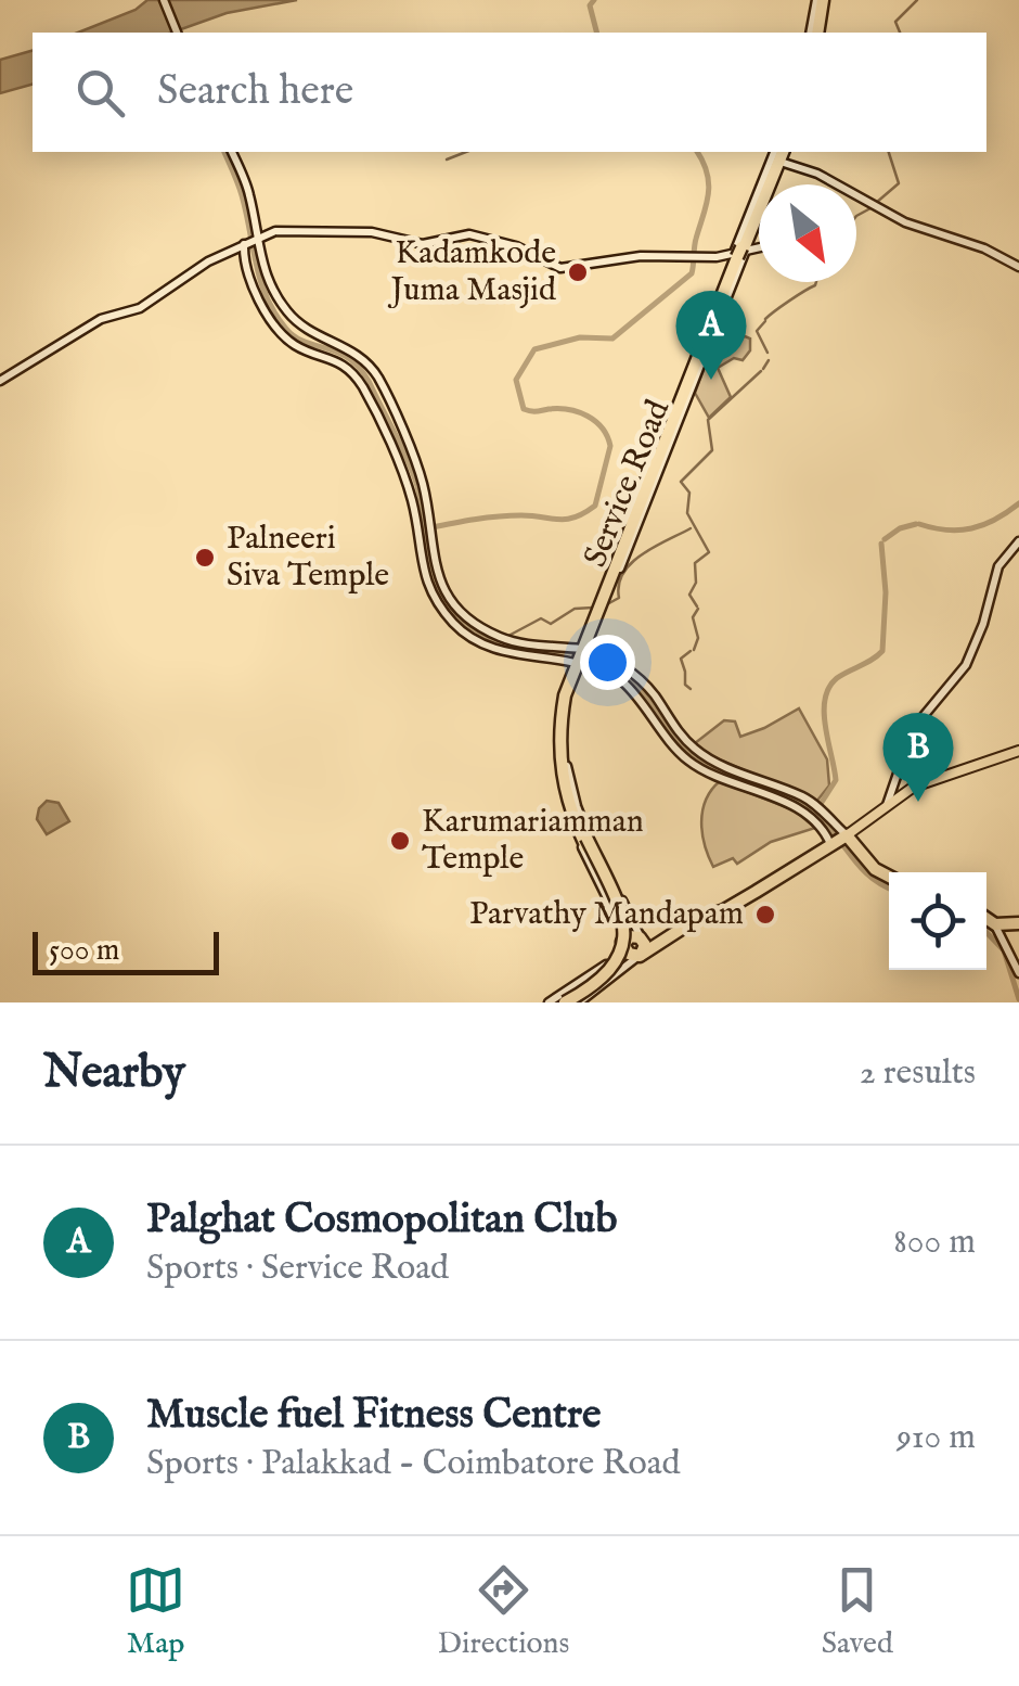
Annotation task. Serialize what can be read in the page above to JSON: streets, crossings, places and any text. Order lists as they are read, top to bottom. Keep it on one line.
{"places":["Kadamkode Juma Masjid","Palneeri Siva Temple","Karumariamman Temple","Parvathy Mandapam"],"scale_bar":"500 m","north":"bottom right","page":{"search":"Search here","pins":["A","B"],"scale":"500 m","heading":["Nearby","2 results"],"list":[{"mark":"A","name":"Palghat Cosmopolitan Club","note":"Sports · Service Road","value":"800 m"},{"mark":"B","name":"Muscle fuel Fitness Centre","note":"Sports · Palakkad - Coimbatore Road","value":"910 m"}],"nav":["Map","Directions","Saved"]}}
